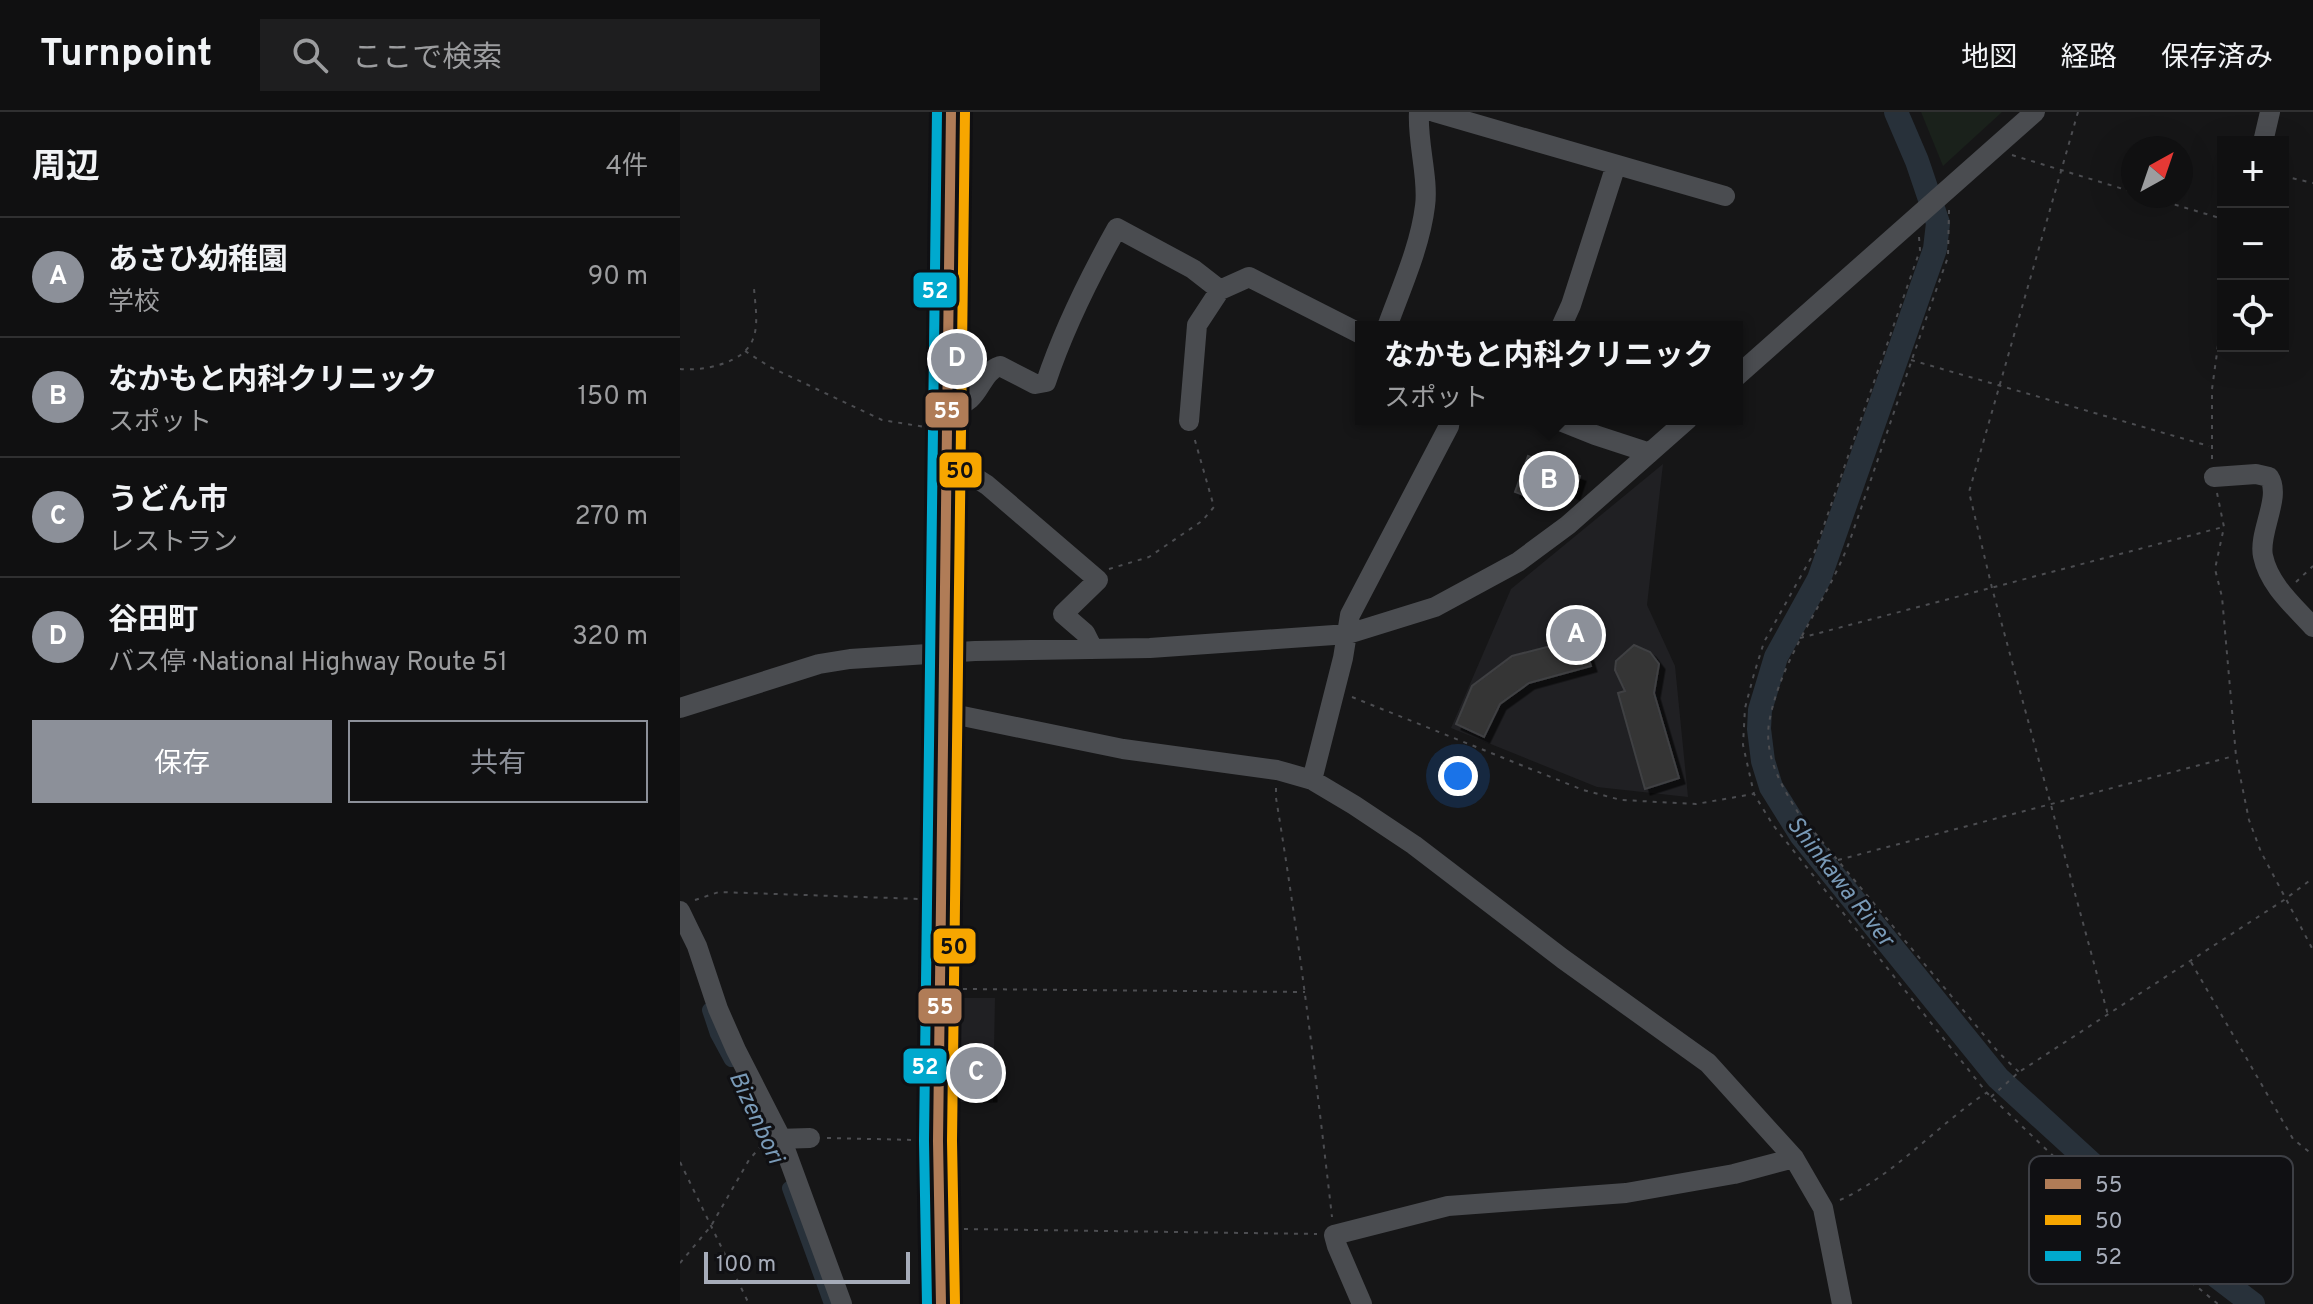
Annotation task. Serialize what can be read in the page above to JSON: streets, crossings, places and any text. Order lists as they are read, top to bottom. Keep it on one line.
{"water":["Shinkawa River","Bizenbori"],"lines":["transit line 55","transit line 50","transit line 52"],"legend":["55","50","52"],"scale_bar":"100 m","north":"top right","page":{"header":"Turnpoint","search":"ここで検索","nav":["地図","経路","保存済み"],"heading":["周辺","4件"],"map_buttons":["+","−"],"list":[{"mark":"A","name":"あさひ幼稚園","note":"学校","value":"90 m"},{"mark":"B","name":"なかもと内科クリニック","note":"スポット","value":"150 m"},{"mark":"C","name":"うどん市","note":"レストラン","value":"270 m"},{"mark":"D","name":"谷田町","note":"バス停 · National Highway Route 51","value":"320 m"}],"popup":["なかもと内科クリニック","スポット"],"pins":["D","B","A","C"],"buttons":["保存","共有"],"scale":"100 m"}}
